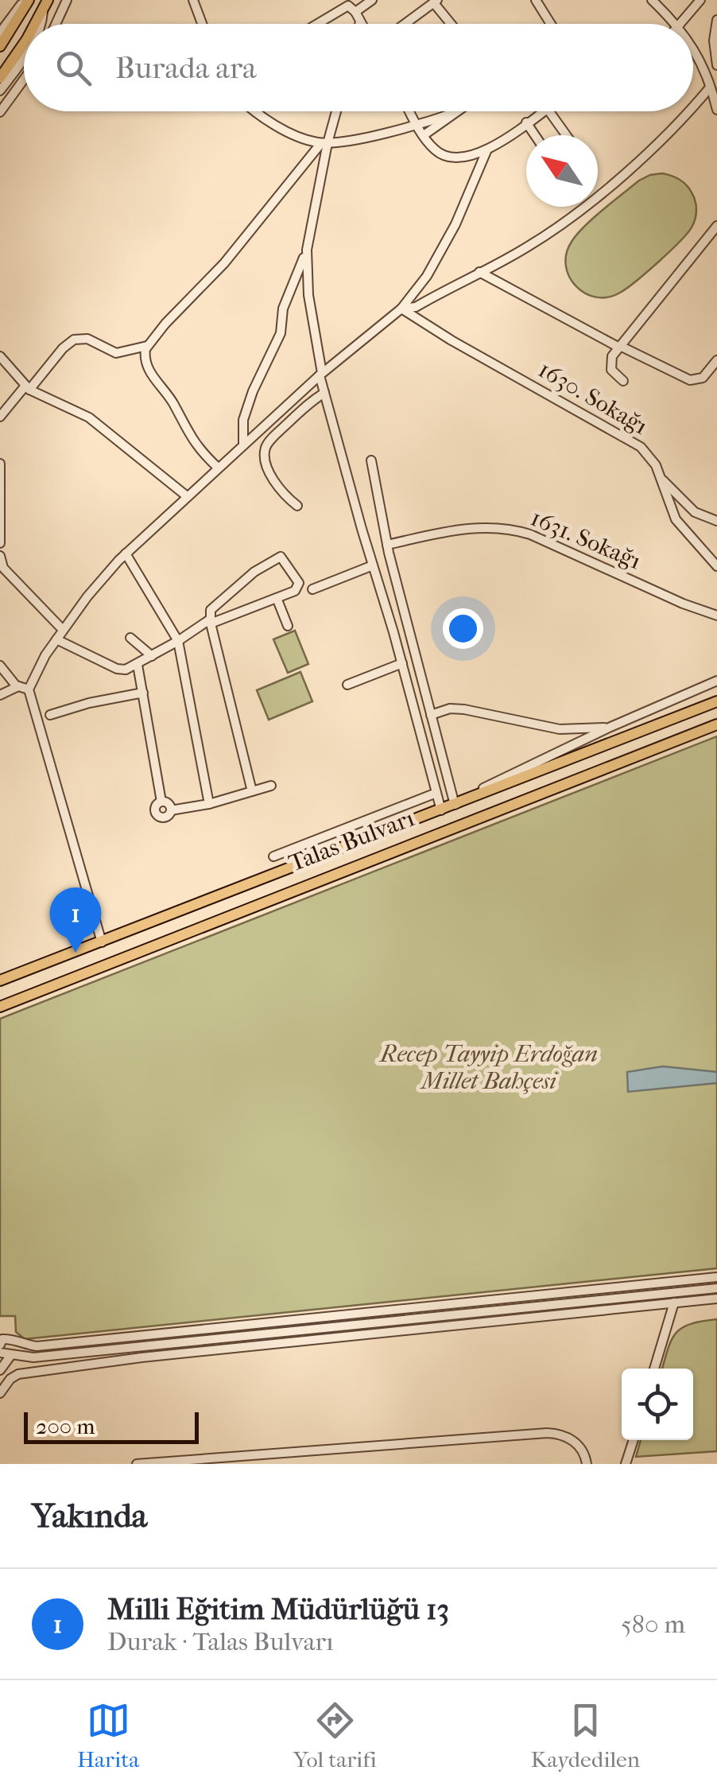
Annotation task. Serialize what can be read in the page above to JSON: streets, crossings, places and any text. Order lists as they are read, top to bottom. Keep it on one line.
{"streets":{"main road":["Talas Bulvarı"],"street":["1630. Sokağı","1631. Sokağı"]},"parks":["Recep Tayyip Erdoğan Millet Bahçesi"],"scale_bar":"200 m","north":"top left","page":{"search":"Burada ara","pins":"1","scale":"200 m","heading":"Yakında","list":[{"mark":"1","name":"Milli Eğitim Müdürlüğü 13","note":"Durak · Talas Bulvarı","value":"580 m"}],"nav":["Harita","Yol tarifi","Kaydedilen"]}}
